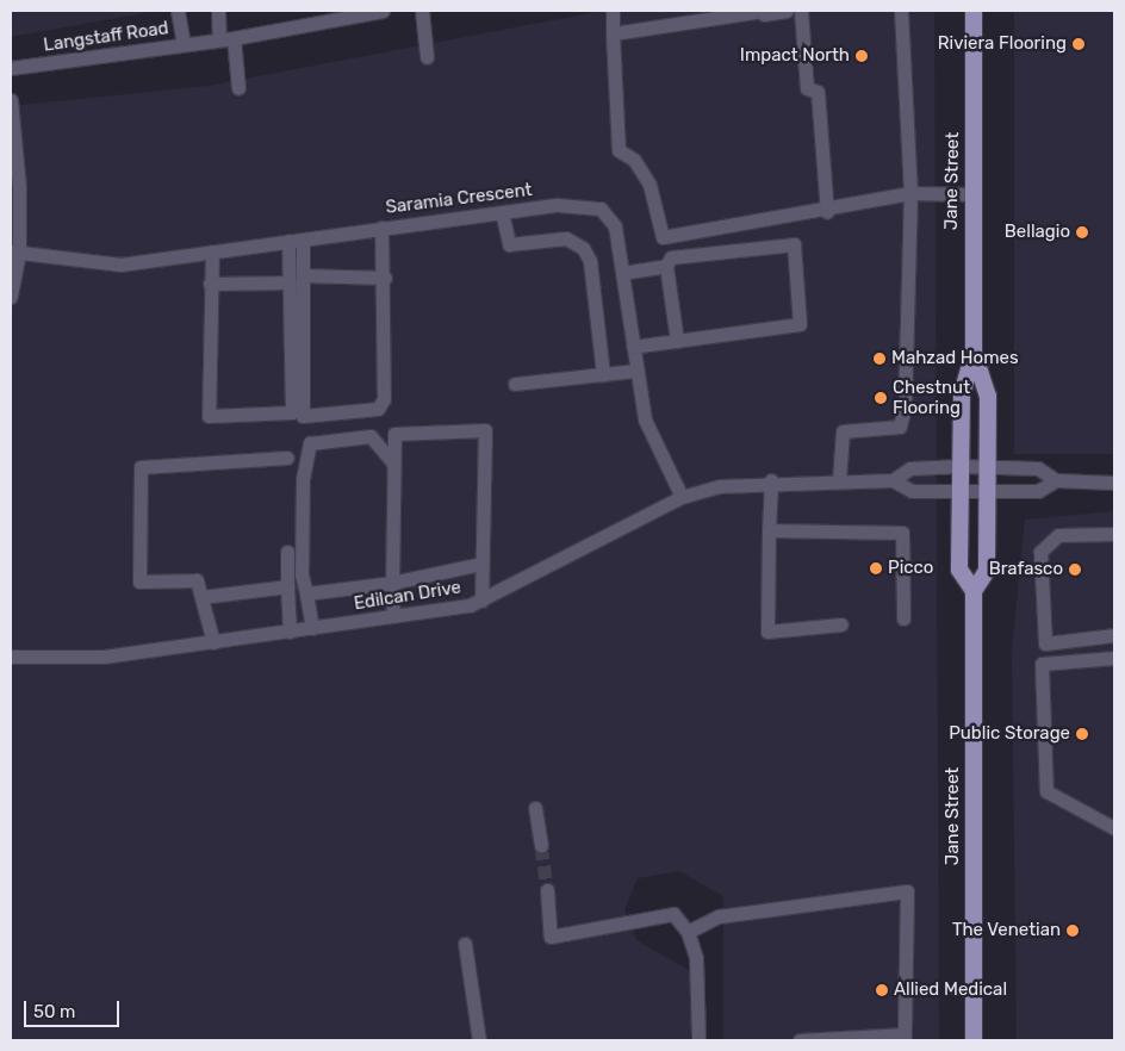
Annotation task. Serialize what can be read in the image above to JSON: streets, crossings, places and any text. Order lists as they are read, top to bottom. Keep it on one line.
{"streets":{"main road":["Jane Street"],"street":["Langstaff Road","Saramia Crescent","Edilcan Drive"]},"crossings":[["Jane Street","Edilcan Drive"],["Saramia Crescent","Edilcan Drive"]],"places":["Riviera Flooring","Impact North","Bellagio","Mahzad Homes","Chestnut Flooring","Picco","Brafasco","Public Storage","The Venetian","Allied Medical"],"scale_bar":"50 m"}
